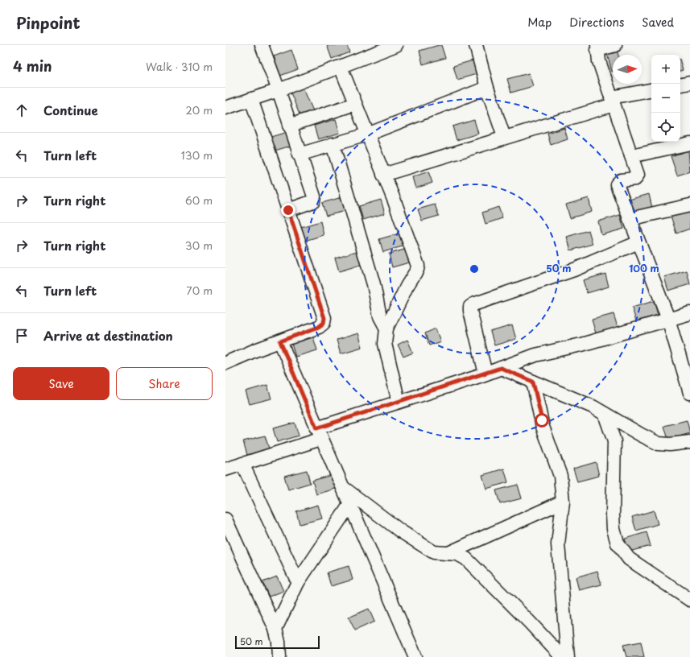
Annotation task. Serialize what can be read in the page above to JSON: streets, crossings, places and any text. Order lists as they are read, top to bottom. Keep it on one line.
{"scale_bar":"50 m","north":"right","page":{"header":"Pinpoint","nav":["Map","Directions","Saved"],"heading":["4 min","Walk · 310 m"],"map_buttons":["+","−"],"list":[["Continue","20 m"],["Turn left","130 m"],["Turn right","60 m"],["Turn right","30 m"],["Turn left","70 m"],"Arrive at destination"],"buttons":["Save","Share"],"scale":"50 m"},"rings":["50 m","100 m"]}
